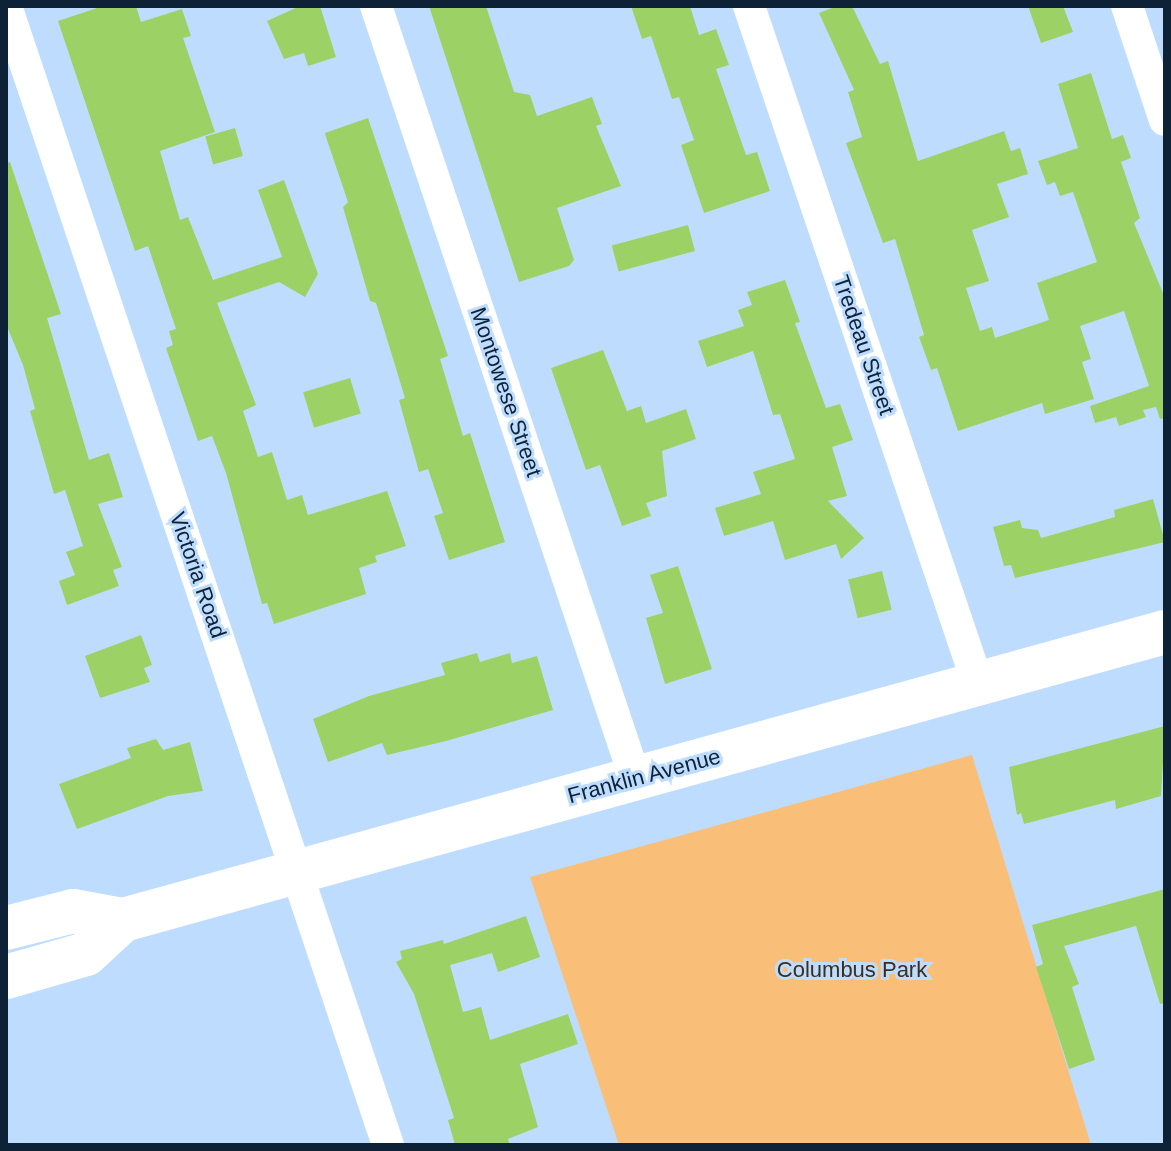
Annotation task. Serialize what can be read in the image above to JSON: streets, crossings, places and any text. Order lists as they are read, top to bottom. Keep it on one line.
{"streets":{"main road":["Franklin Avenue"],"street":["Tredeau Street","Montowese Street","Victoria Road"]},"crossings":[["Tredeau Street","Franklin Avenue"],["Montowese Street","Franklin Avenue"],["Victoria Road","Franklin Avenue"]],"parks":["Columbus Park"]}
